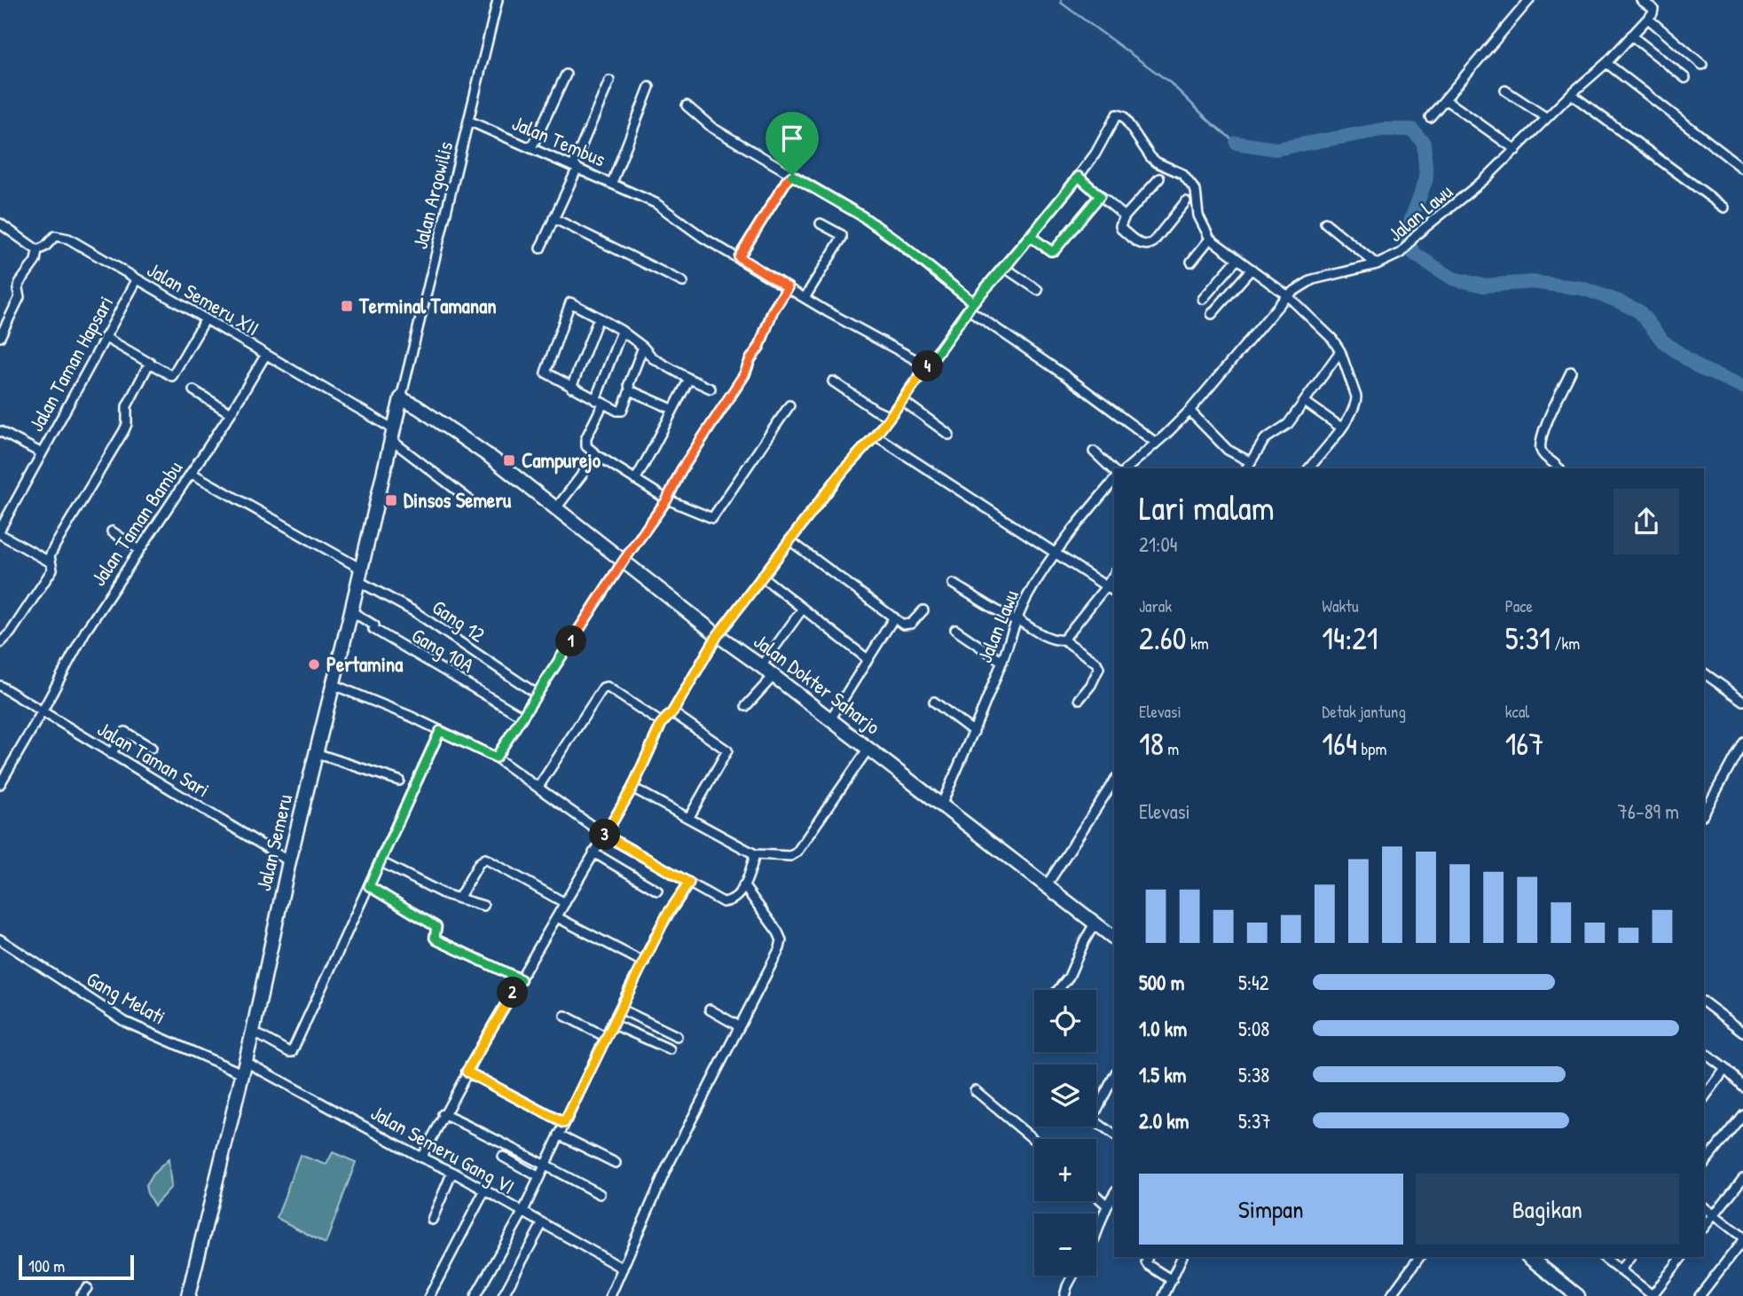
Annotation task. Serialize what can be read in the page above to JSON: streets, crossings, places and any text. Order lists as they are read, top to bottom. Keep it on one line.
{"streets":{"highway":["Jalan Dokter Saharjo","Jalan Semeru"],"street":["Jalan Tembus","Jalan Argowilis","Jalan Lawu","Jalan Semeru XII","Jalan Taman Hapsari","Jalan Taman Bambu","Gang 12","Gang 10A","Jalan Taman Sari","Gang Melati","Jalan Semeru Gang VI"]},"crossings":[["Jalan Tembus","Jalan Argowilis"],["Jalan Argowilis","Jalan Dokter Saharjo"],["Jalan Argowilis","Jalan Semeru"],["Jalan Lawu","Jalan Dokter Saharjo"],["Jalan Semeru XII","Jalan Taman Hapsari"],["Jalan Semeru XII","Jalan Taman Bambu"],["Jalan Semeru XII","Jalan Semeru"],["Jalan Taman Bambu","Gang 12"],["Jalan Taman Bambu","Jalan Taman Sari"],["Gang 12","Jalan Semeru"],["Gang 10A","Jalan Semeru"],["Jalan Dokter Saharjo","Jalan Semeru"],["Jalan Taman Sari","Jalan Semeru"],["Jalan Semeru","Gang Melati"],["Jalan Semeru","Jalan Semeru Gang VI"],["Gang Melati","Jalan Semeru Gang VI"]],"places":{"transit":["Terminal Tamanan","Campurejo","Dinsos Semeru"],"other":["Pertamina"]},"scale_bar":"100 m","page":{"pins":["4","1","3","2"],"heading":["Lari malam","21:04"],"stats":[["Jarak","2.60 km"],["Waktu","14:21"],["Pace","5:31 /km"],["Elevasi","18 m"],["Detak jantung","164 bpm"],["kcal","167"]],"chart":["Elevasi","76–89 m"],"list":[{"name":"500 m","note":"5:42"},{"name":"1.0 km","note":"5:08"},{"name":"1.5 km","note":"5:38"},{"name":"2.0 km","note":"5:37"}],"map_buttons":["+","−"],"buttons":["Simpan","Bagikan"],"scale":"100 m"}}
